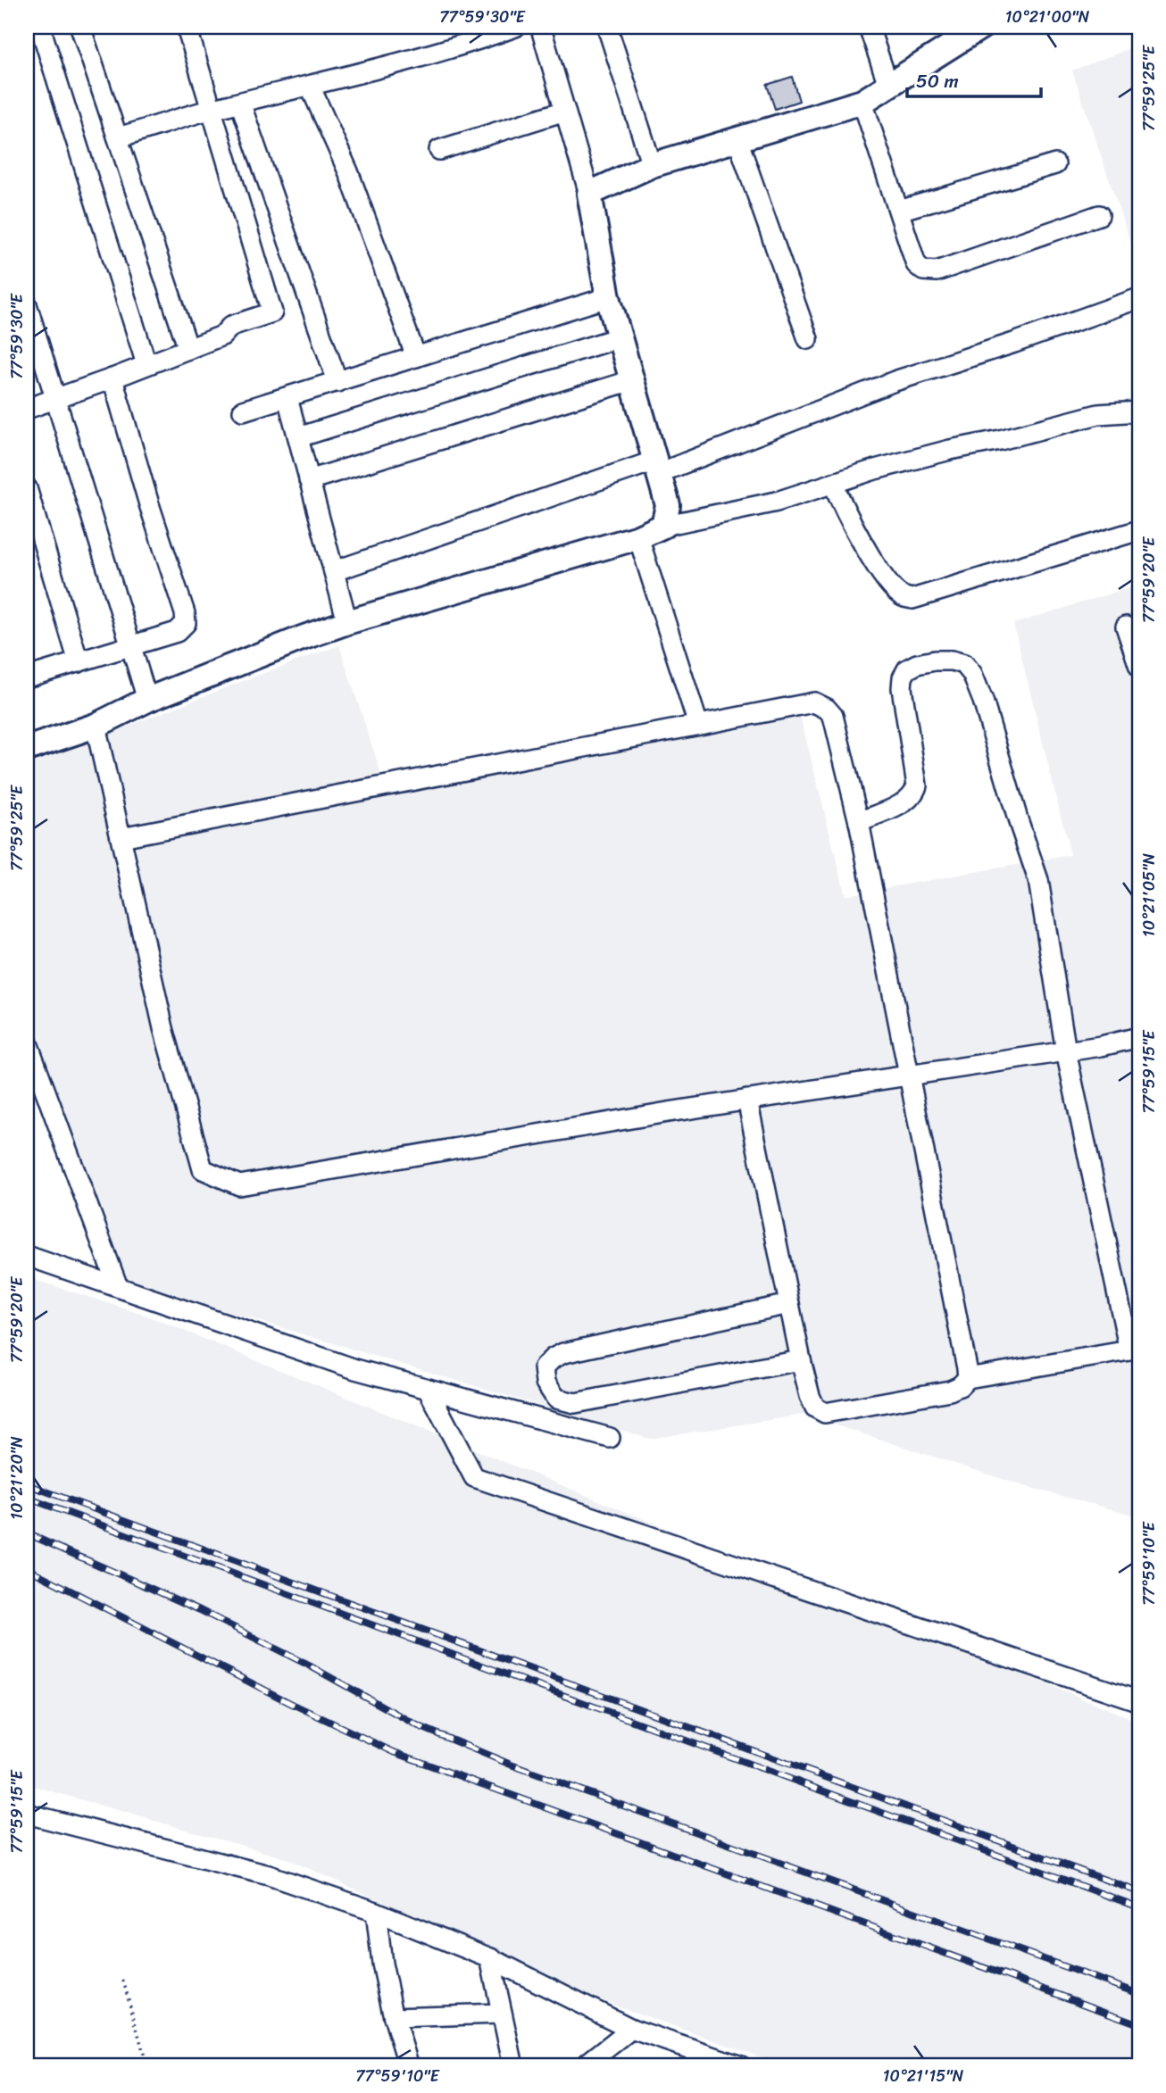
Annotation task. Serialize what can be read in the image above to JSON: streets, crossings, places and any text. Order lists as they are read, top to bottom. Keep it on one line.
{"scale_bar":"50 m","coordinates":["77°59'30\"E","10°21'00\"N","77°59'25\"E","77°59'20\"E","10°21'05\"N","77°59'15\"E","10°21'20\"N","77°59'10\"E","10°21'15\"N"]}
